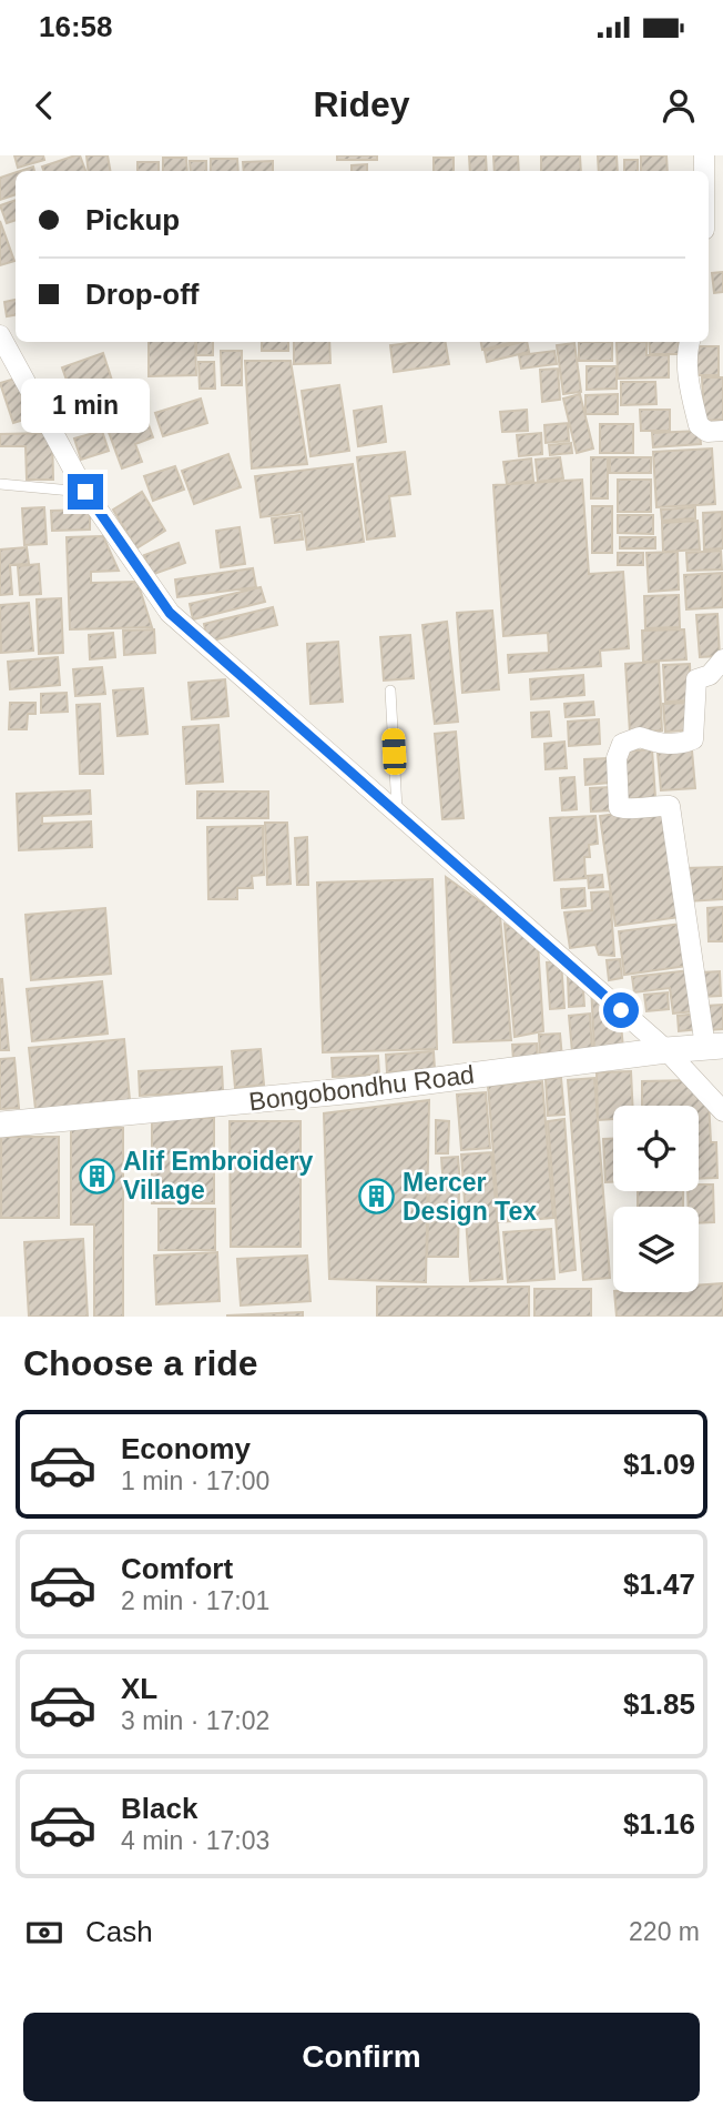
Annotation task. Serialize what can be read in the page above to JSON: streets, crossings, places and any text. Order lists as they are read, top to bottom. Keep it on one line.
{"streets":{"street":["Bongobondhu Road"]},"places":{"building":["Alif Embroidery Village","Mercer Design Tex"]},"page":{"status":"16:58","header":"Ridey","banner":["Pickup","Drop-off"],"bubble":"1 min","heading":"Choose a ride","list":[{"name":"Economy","note":"1 min · 17:00","value":"$1.09"},{"name":"Comfort","note":"2 min · 17:01","value":"$1.47"},{"name":"XL","note":"3 min · 17:02","value":"$1.85"},{"name":"Black","note":"4 min · 17:03","value":"$1.16"}],"pay":["Cash","220 m"],"buttons":"Confirm"}}
